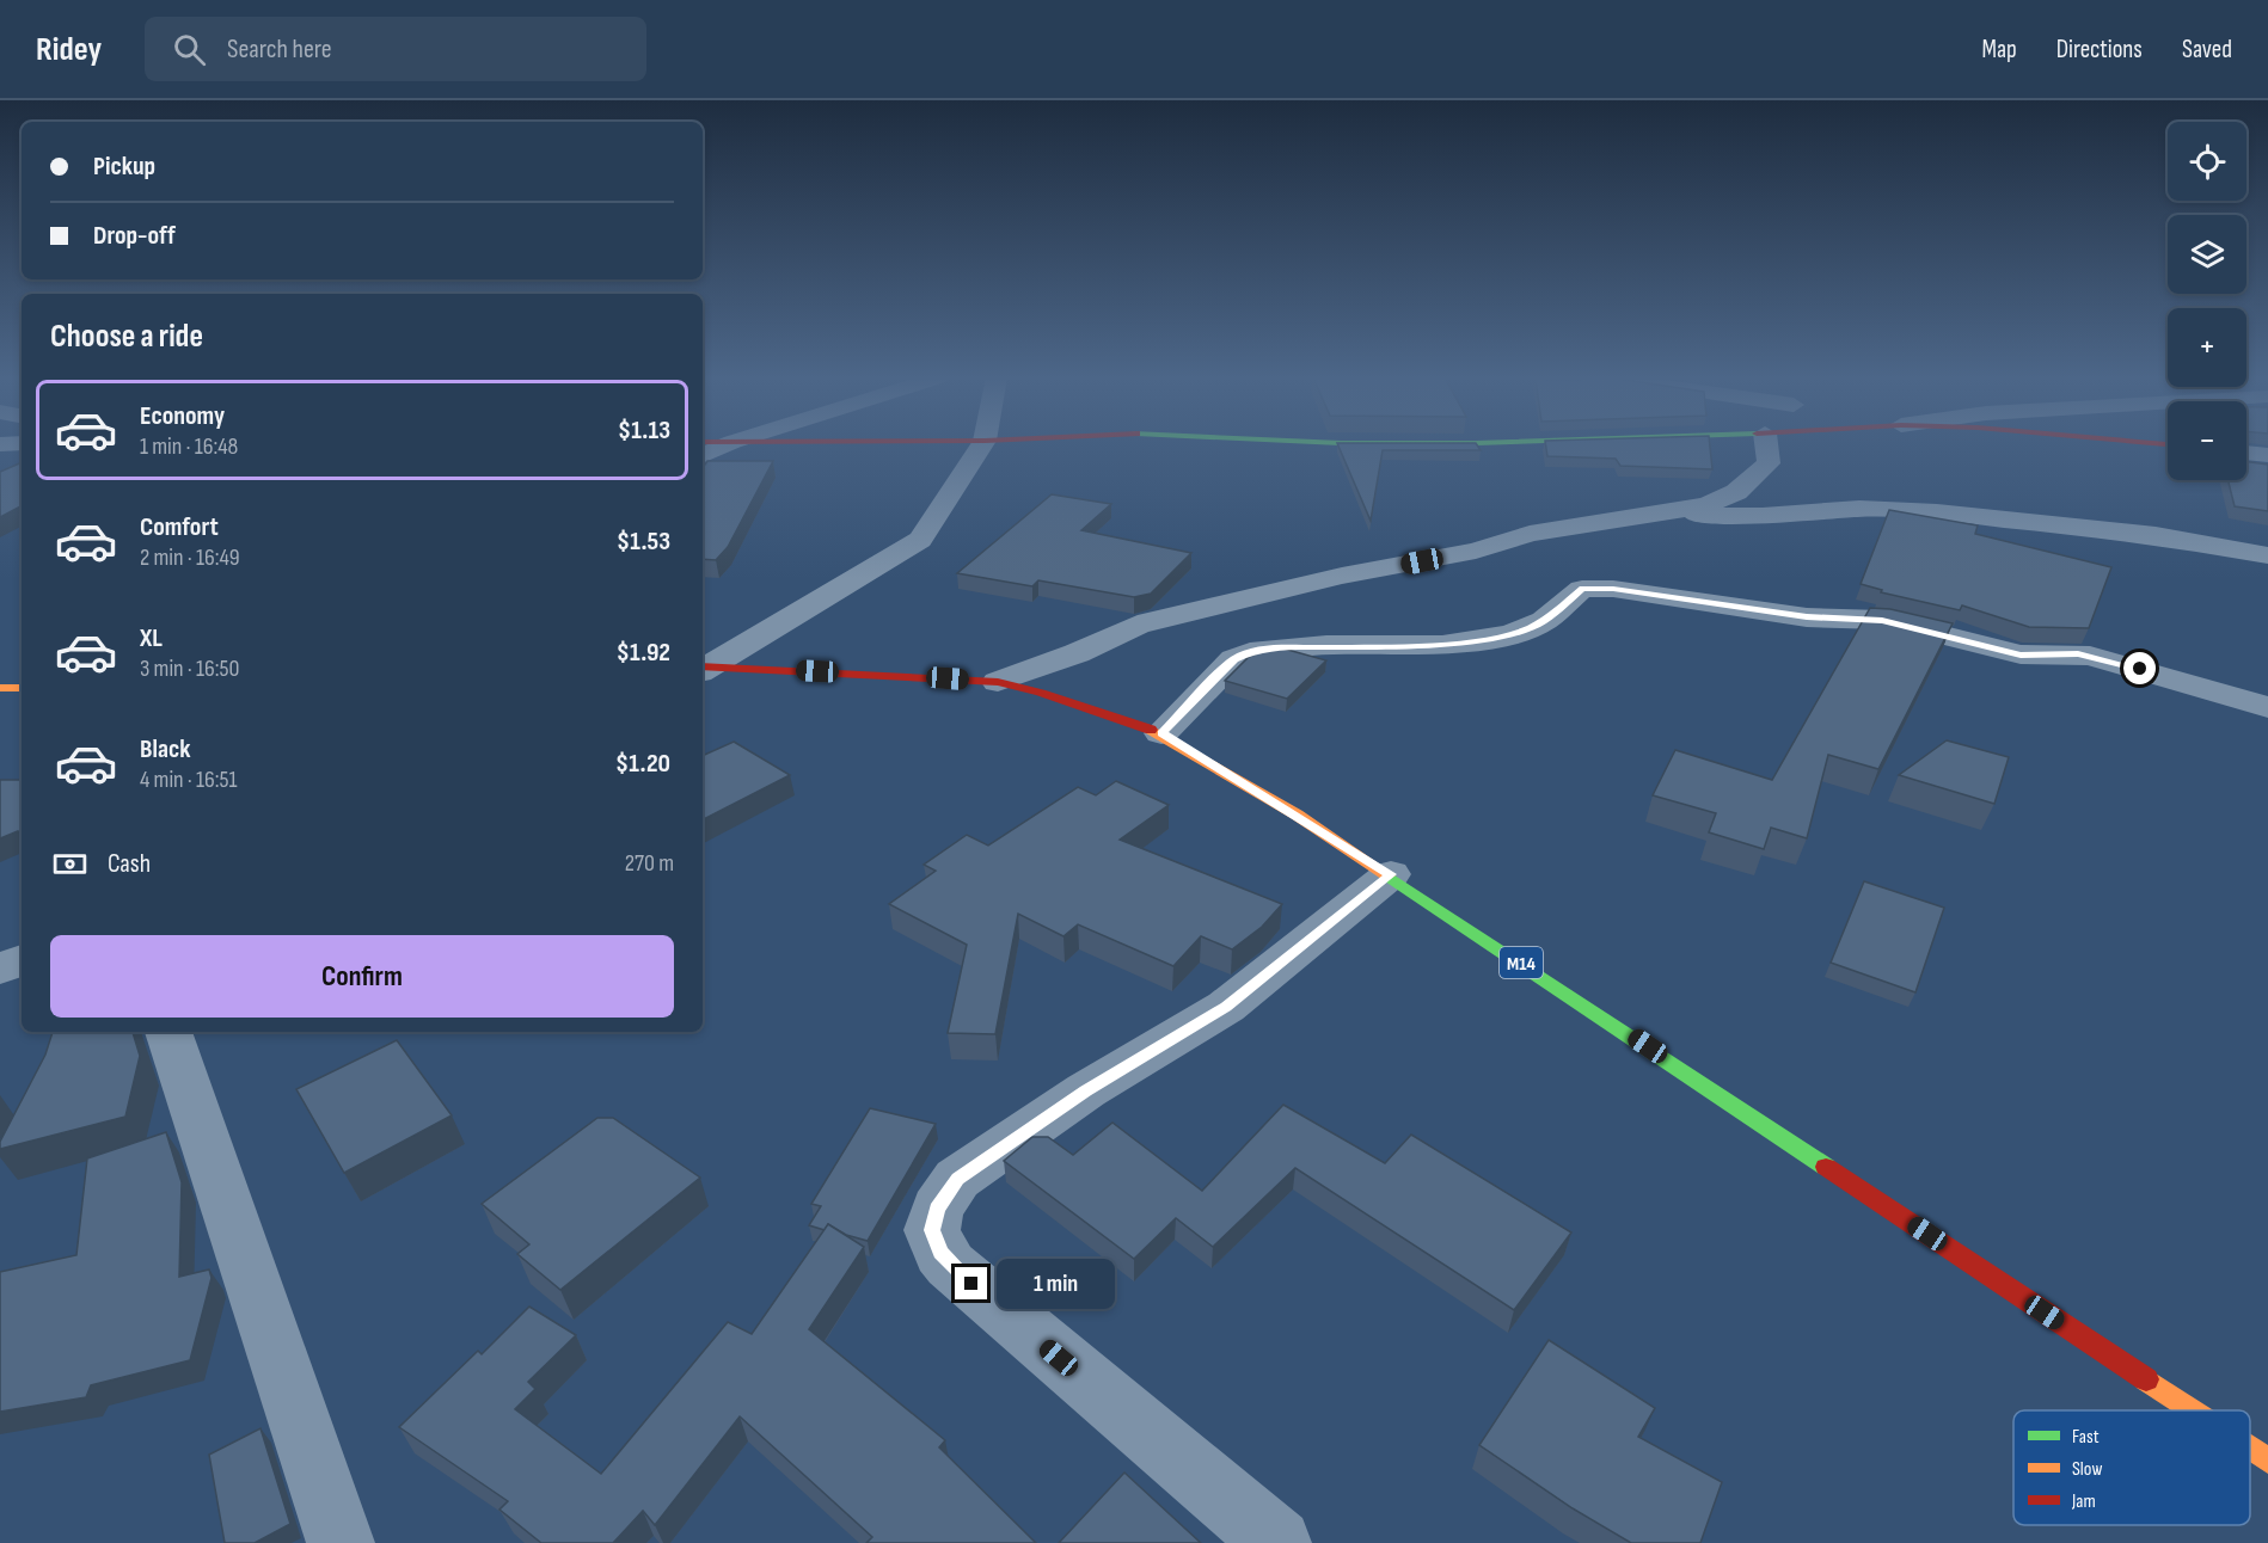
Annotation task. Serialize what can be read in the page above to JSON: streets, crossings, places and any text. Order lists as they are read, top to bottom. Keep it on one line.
{"streets":{"street":["M14"]},"legend":["Fast","Slow","Jam"],"page":{"header":"Ridey","search":"Search here","nav":["Map","Directions","Saved"],"map_buttons":["+","−"],"banner":["Pickup","Drop-off"],"heading":"Choose a ride","list":[{"name":"Economy","note":"1 min · 16:48","value":"$1.13"},{"name":"Comfort","note":"2 min · 16:49","value":"$1.53"},{"name":"XL","note":"3 min · 16:50","value":"$1.92"},{"name":"Black","note":"4 min · 16:51","value":"$1.20"}],"pay":["Cash","270 m"],"buttons":"Confirm","bubble":"1 min"}}
